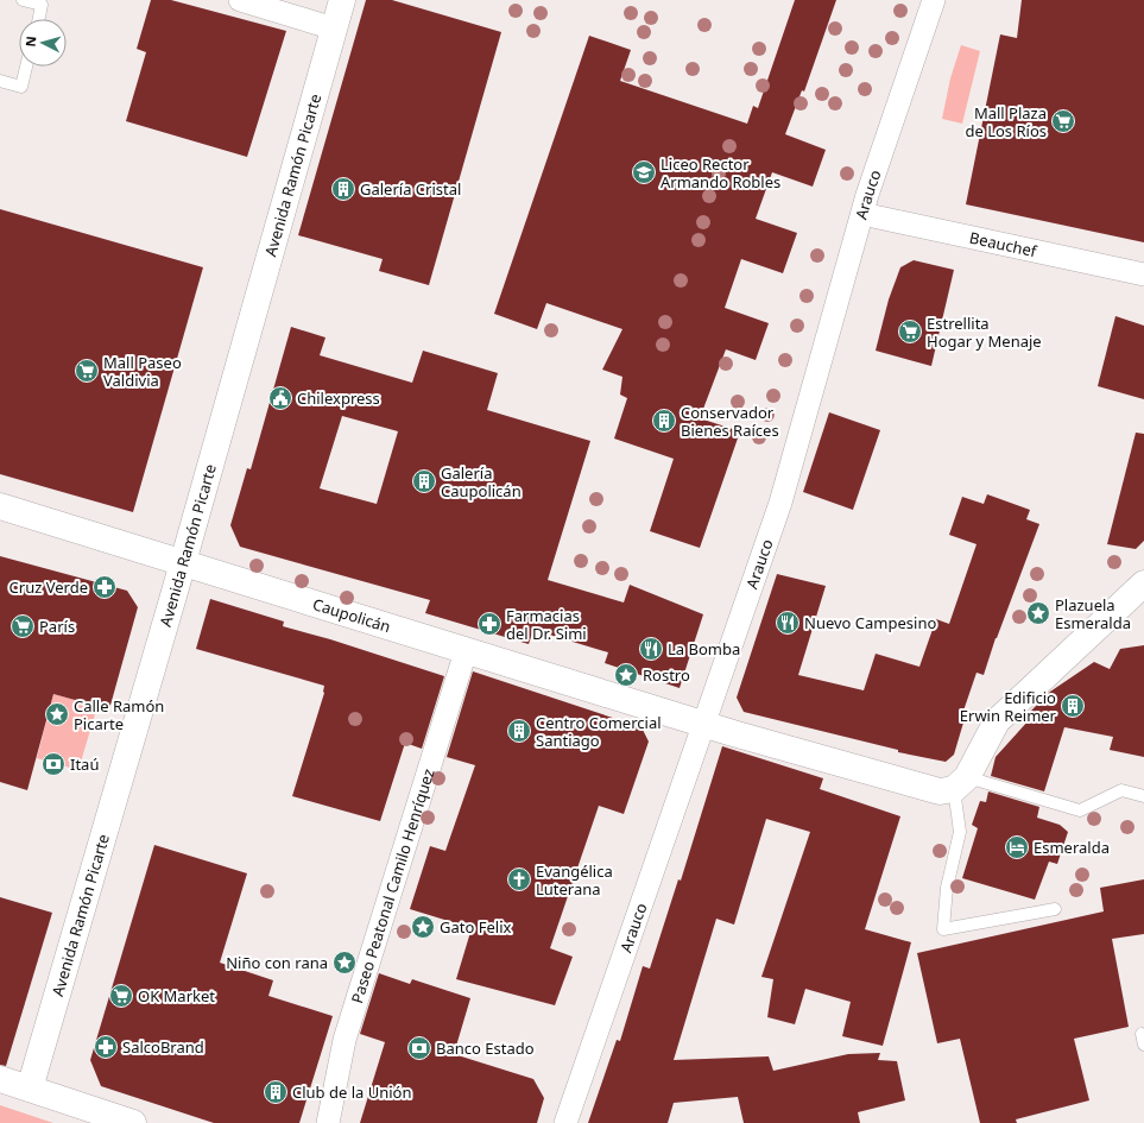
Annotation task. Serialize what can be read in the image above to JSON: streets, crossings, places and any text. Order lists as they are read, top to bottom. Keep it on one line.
{"streets":{"street":["Avenida Ramón Picarte","Arauco","Beauchef","Caupolicán","Paseo Peatonal Camilo Henríquez"]},"crossings":[["Avenida Ramón Picarte","Caupolicán"],["Arauco","Beauchef"],["Arauco","Caupolicán"],["Caupolicán","Paseo Peatonal Camilo Henríquez"]],"places":{"supermarket":["Mall Plaza de Los Ríos","Estrellita Hogar y Menaje","Mall Paseo Valdivia","París","OK Market"],"school or university":["Liceo Rector Armando Robles"],"building":["Galería Cristal","Conservador Bienes Raíces","Galería Caupolicán","Edificio Erwin Reimer","Centro Comercial Santiago","Club de la Unión"],"public building":["Chilexpress"],"pharmacy":["Cruz Verde","Farmacias del Dr. Simi","SalcoBrand"],"place":["Plazuela Esmeralda","Rostro","Calle Ramón Picarte","Gato Felix","Niño con rana"],"restaurant":["Nuevo Campesino","La Bomba"],"bank":["Itaú","Banco Estado"],"hotel":["Esmeralda"],"church":["Evangélica Luterana"]},"north":"left"}
